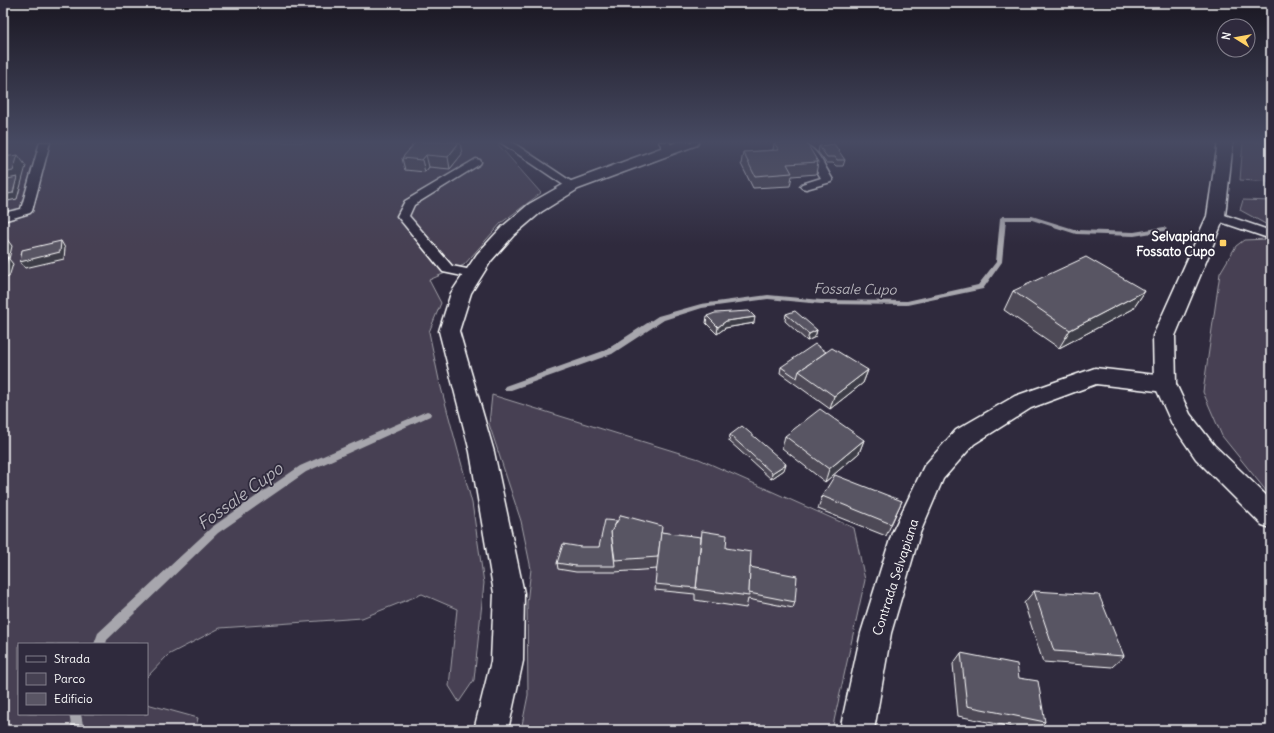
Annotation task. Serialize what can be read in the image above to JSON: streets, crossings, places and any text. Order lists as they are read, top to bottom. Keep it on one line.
{"streets":{"main road":["Contrada Selvapiana"]},"water":["Fossale Cupo"],"places":{"transit":["Selvapiana Fossato Cupo"]},"legend":["Strada","Parco","Edificio"],"north":"left"}
